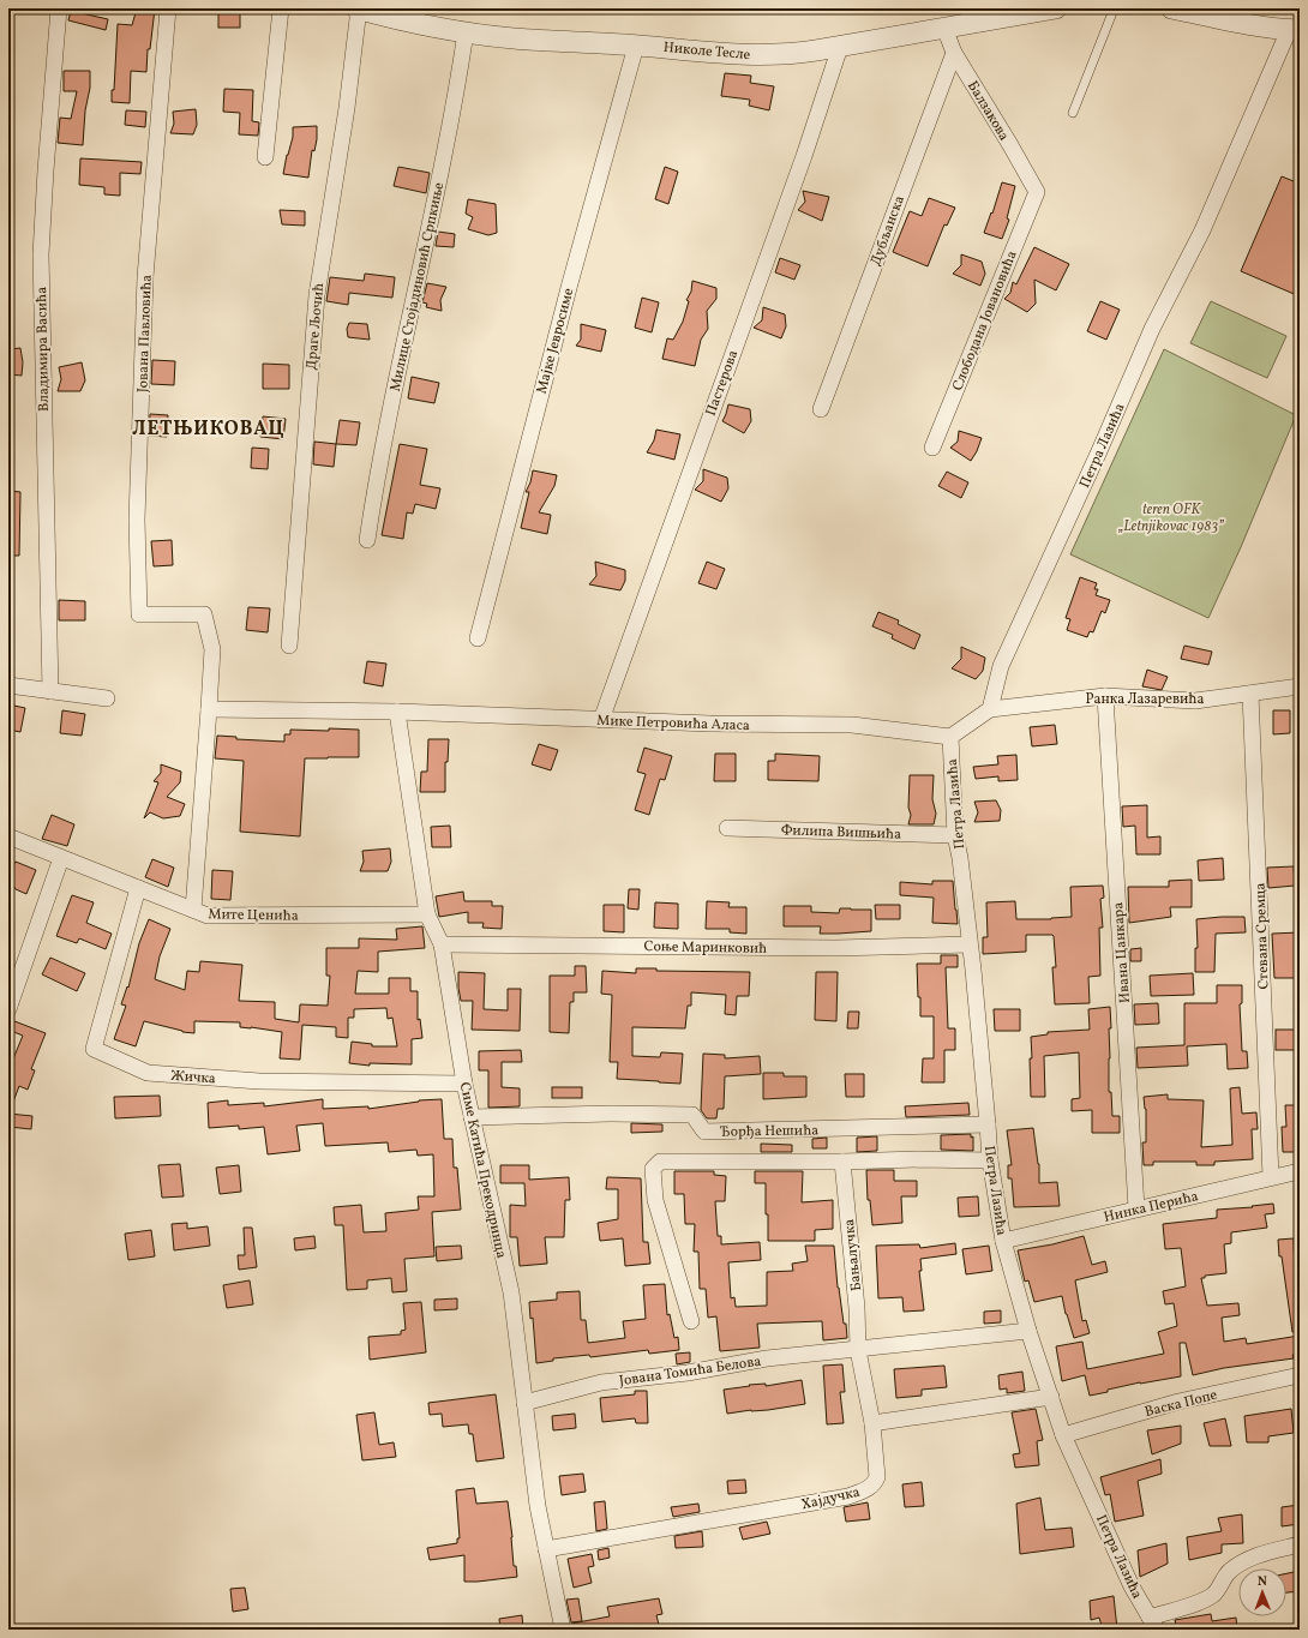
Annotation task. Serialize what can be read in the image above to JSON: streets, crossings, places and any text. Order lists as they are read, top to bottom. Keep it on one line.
{"streets":{"street":["Николе Тесле","Балзакова","Дубљанска","Милице Стојадиновић Српкиње","Слободана Јовановића","Драге Љочић","Јована Павловића","Мајке Јевросиме","Владимира Васића","Пастерова","Петра Лазића","Ранка Лазаревића","Мике Петровића Аласа","Филипа Вишњића","Мите Ценића","Стевана Сремца","Соње Маринковић","Ивана Цанкара","Жичка","Ђорђа Нешића","Симе Катића Прекодринца","Нинка Перића","Бањалучка","Јована Томића Белова","Васка Попе","Хајдучка"]},"crossings":[["Николе Тесле","Балзакова"],["Николе Тесле","Милице Стојадиновић Српкиње"],["Николе Тесле","Драге Љочић"],["Николе Тесле","Мајке Јевросиме"],["Николе Тесле","Пастерова"],["Балзакова","Дубљанска"],["Балзакова","Слободана Јовановића"],["Јована Павловића","Мике Петровића Аласа"],["Пастерова","Мике Петровића Аласа"],["Петра Лазића","Ранка Лазаревића"],["Петра Лазића","Мике Петровића Аласа"],["Петра Лазића","Филипа Вишњића"],["Петра Лазића","Соње Маринковић"],["Петра Лазића","Ђорђа Нешића"],["Петра Лазића","Нинка Перића"],["Петра Лазића","Јована Томића Белова"],["Петра Лазића","Васка Попе"],["Ранка Лазаревића","Стевана Сремца"],["Ранка Лазаревића","Ивана Цанкара"],["Мике Петровића Аласа","Симе Катића Прекодринца"],["Мите Ценића","Жичка"],["Мите Ценића","Симе Катића Прекодринца"],["Стевана Сремца","Нинка Перића"],["Соње Маринковић","Симе Катића Прекодринца"],["Ивана Цанкара","Нинка Перића"],["Жичка","Симе Катића Прекодринца"],["Ђорђа Нешића","Симе Катића Прекодринца"],["Симе Катића Прекодринца","Јована Томића Белова"],["Симе Катића Прекодринца","Хајдучка"],["Бањалучка","Јована Томића Белова"],["Бањалучка","Хајдучка"]],"districts":["ЛЕТЊИКОВАЦ"],"parks":["teren OFK „Letnjikovac 1983”"],"north":"top"}
